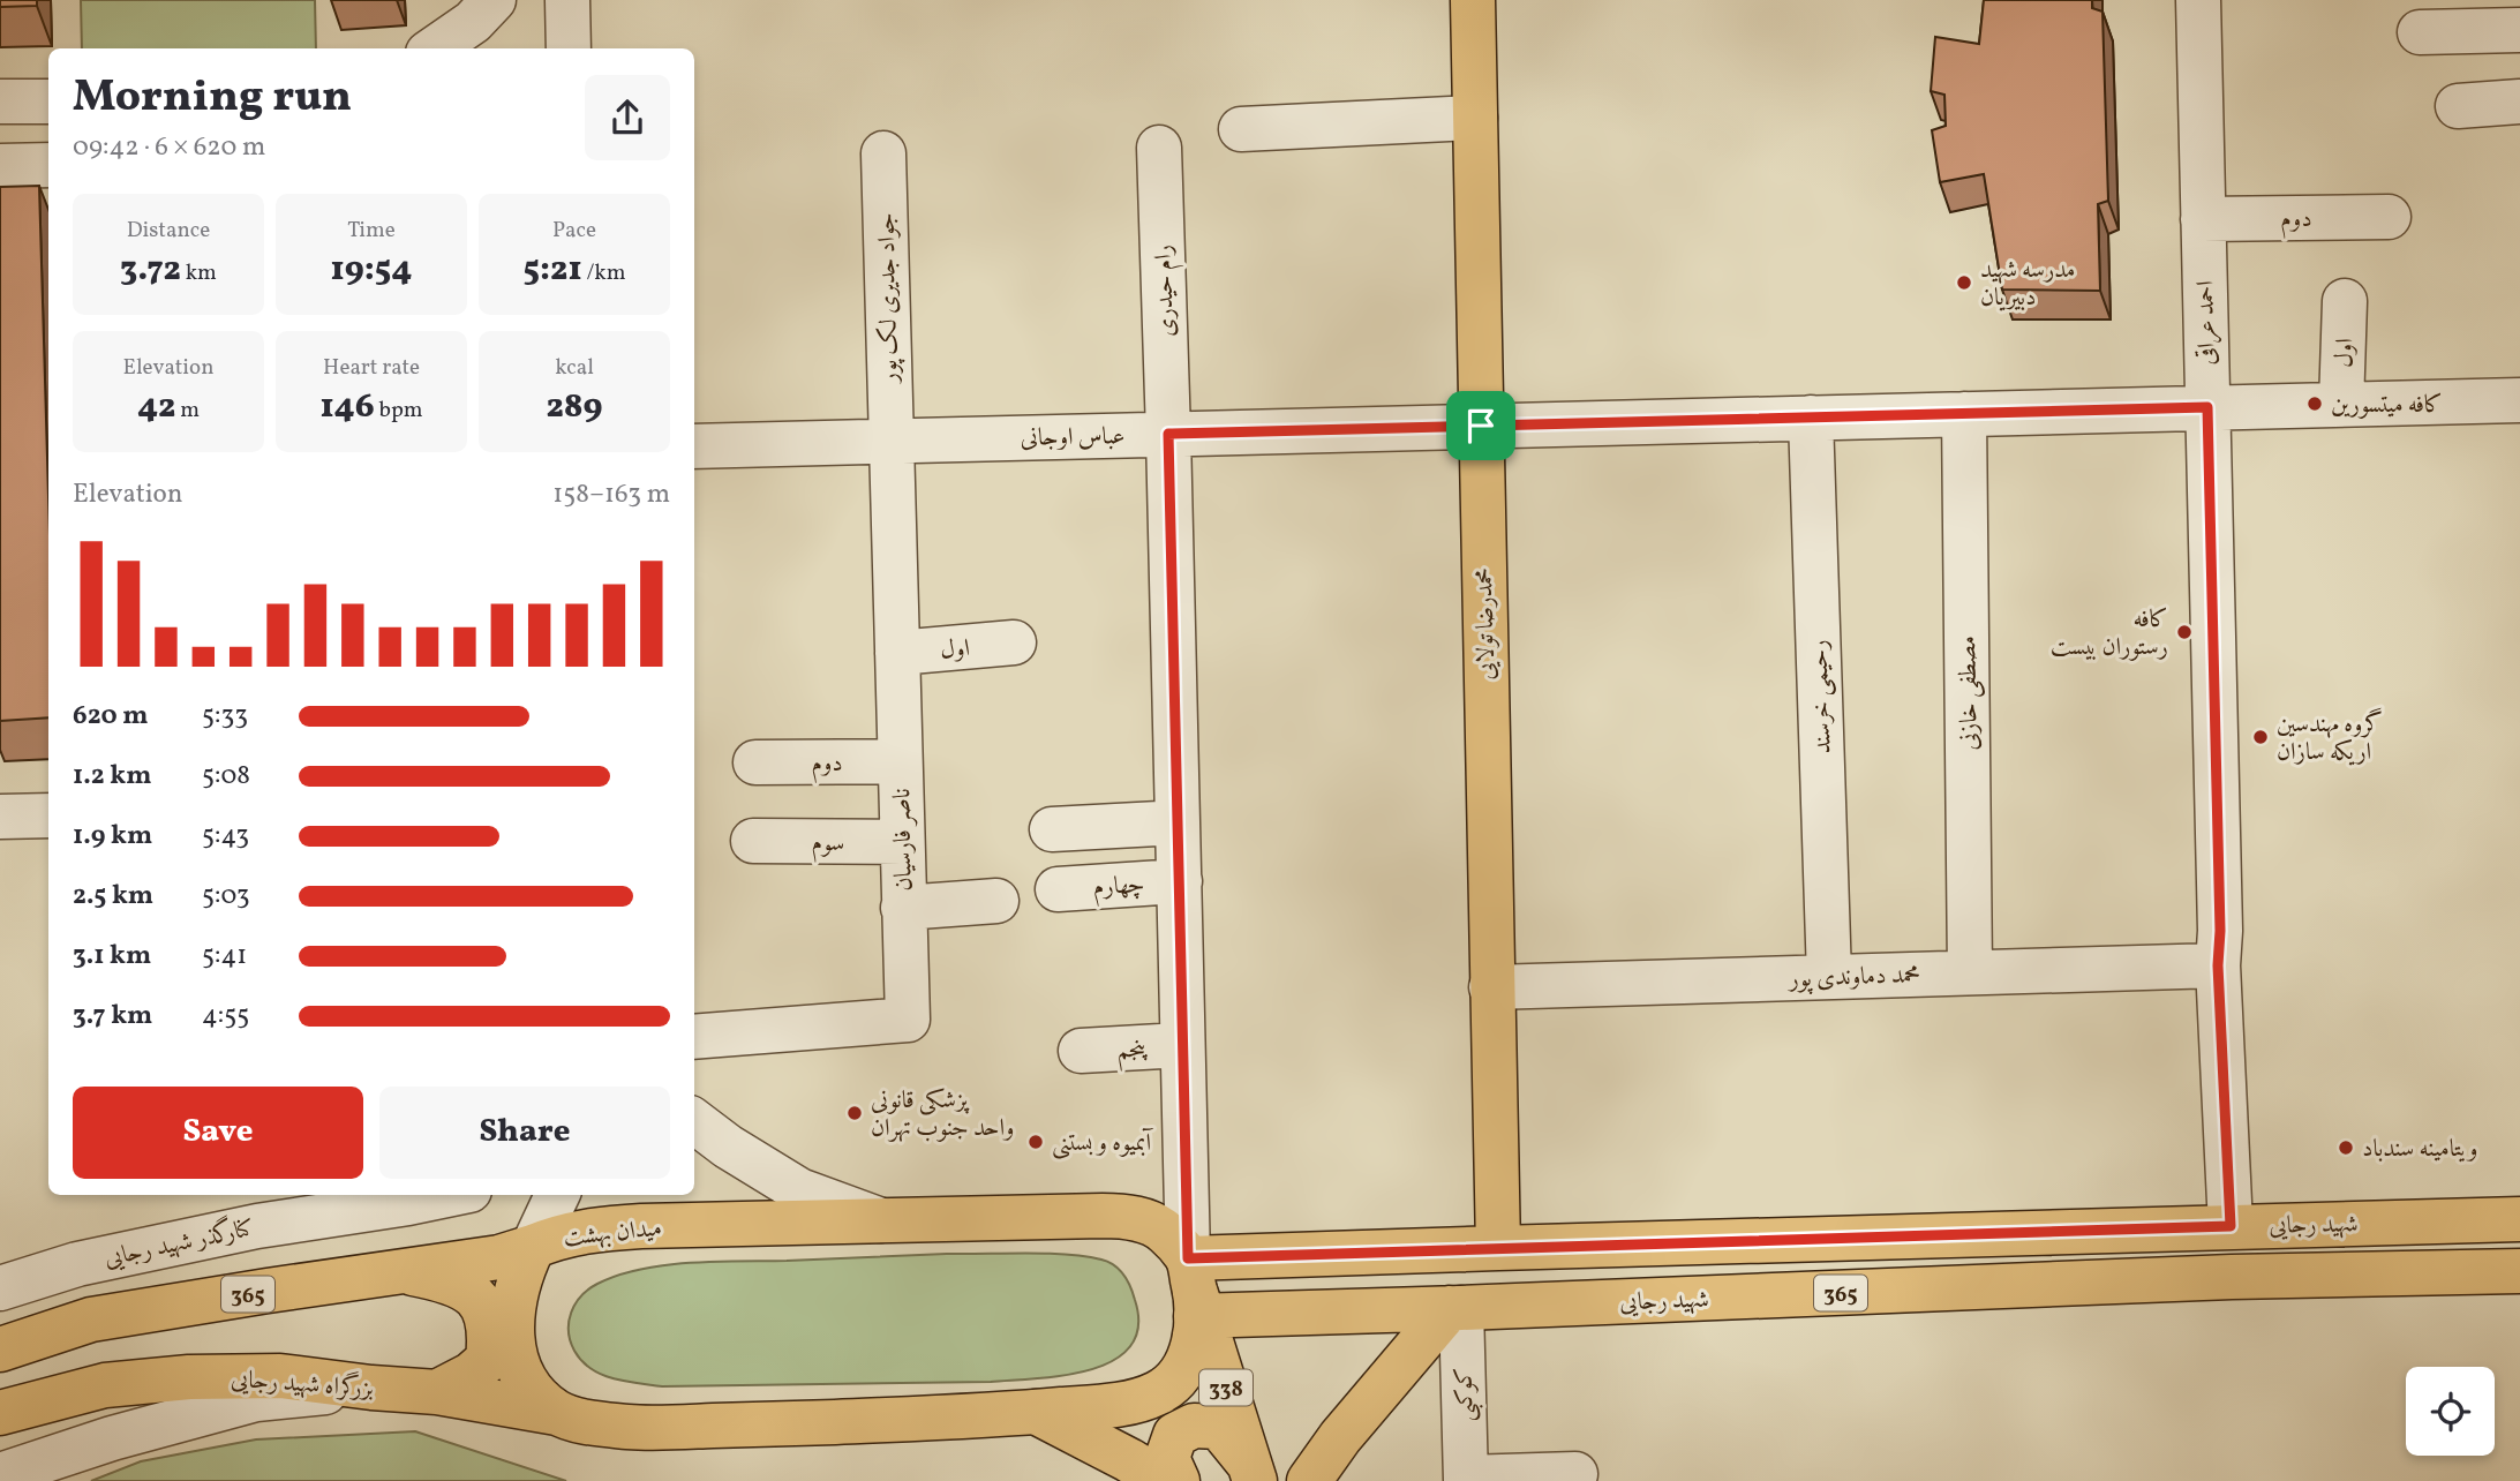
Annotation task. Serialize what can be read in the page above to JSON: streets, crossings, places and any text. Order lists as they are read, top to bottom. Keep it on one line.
{"streets":{"main road":["محمدرضا تولایی","شهید رجایی","میدان بهشت","365","بزرگراه شهید رجایی","338"],"street":["دوم","رام حیدری","جواد جدیری لک پور","احمد عراقی","اول","عباس اوجانی","مصطفی خازنی","رحیمی خرسند","ناصر فارسیان","سوم","چهارم","محمد دماوندی پور","پنجم","کنارگذر شهید رجایی","کوکبی"]},"crossings":[["دوم","احمد عراقی"],["دوم","ناصر فارسیان"],["رام حیدری","عباس اوجانی"],["رام حیدری","چهارم"],["رام حیدری","پنجم"],["رام حیدری","شهید رجایی"],["رام حیدری","میدان بهشت"],["رام حیدری","338"],["جواد جدیری لک پور","عباس اوجانی"],["جواد جدیری لک پور","ناصر فارسیان"],["احمد عراقی","عباس اوجانی"],["احمد عراقی","محمد دماوندی پور"],["احمد عراقی","شهید رجایی"],["اول","عباس اوجانی"],["اول","ناصر فارسیان"],["عباس اوجانی","محمدرضا تولایی"],["عباس اوجانی","مصطفی خازنی"],["عباس اوجانی","رحیمی خرسند"],["عباس اوجانی","ناصر فارسیان"],["محمدرضا تولایی","محمد دماوندی پور"],["محمدرضا تولایی","شهید رجایی"],["مصطفی خازنی","محمد دماوندی پور"],["رحیمی خرسند","محمد دماوندی پور"],["ناصر فارسیان","سوم"],["شهید رجایی","میدان بهشت"],["شهید رجایی","338"],["شهید رجایی","کوکبی"],["میدان بهشت","365"],["میدان بهشت","بزرگراه شهید رجایی"],["میدان بهشت","338"]],"places":["مدرسه شهید دبیریان","کافه میتسورین","کافه رستوران بیست","گروه مهندسین اریکه سازان","پزشکی قانونی واحد جنوب تهران","آبمیوه و بستنی","ویتامینه سندباد"],"page":{"heading":["Morning run","09:42 · 6 × 620 m"],"stats":[["Distance","3.72 km"],["Time","19:54"],["Pace","5:21 /km"],["Elevation","42 m"],["Heart rate","146 bpm"],["kcal","289"]],"chart":["Elevation","158–163 m"],"list":[{"name":"620 m","note":"5:33"},{"name":"1.2 km","note":"5:08"},{"name":"1.9 km","note":"5:43"},{"name":"2.5 km","note":"5:03"},{"name":"3.1 km","note":"5:41"},{"name":"3.7 km","note":"4:55"}],"buttons":["Save","Share"]}}
